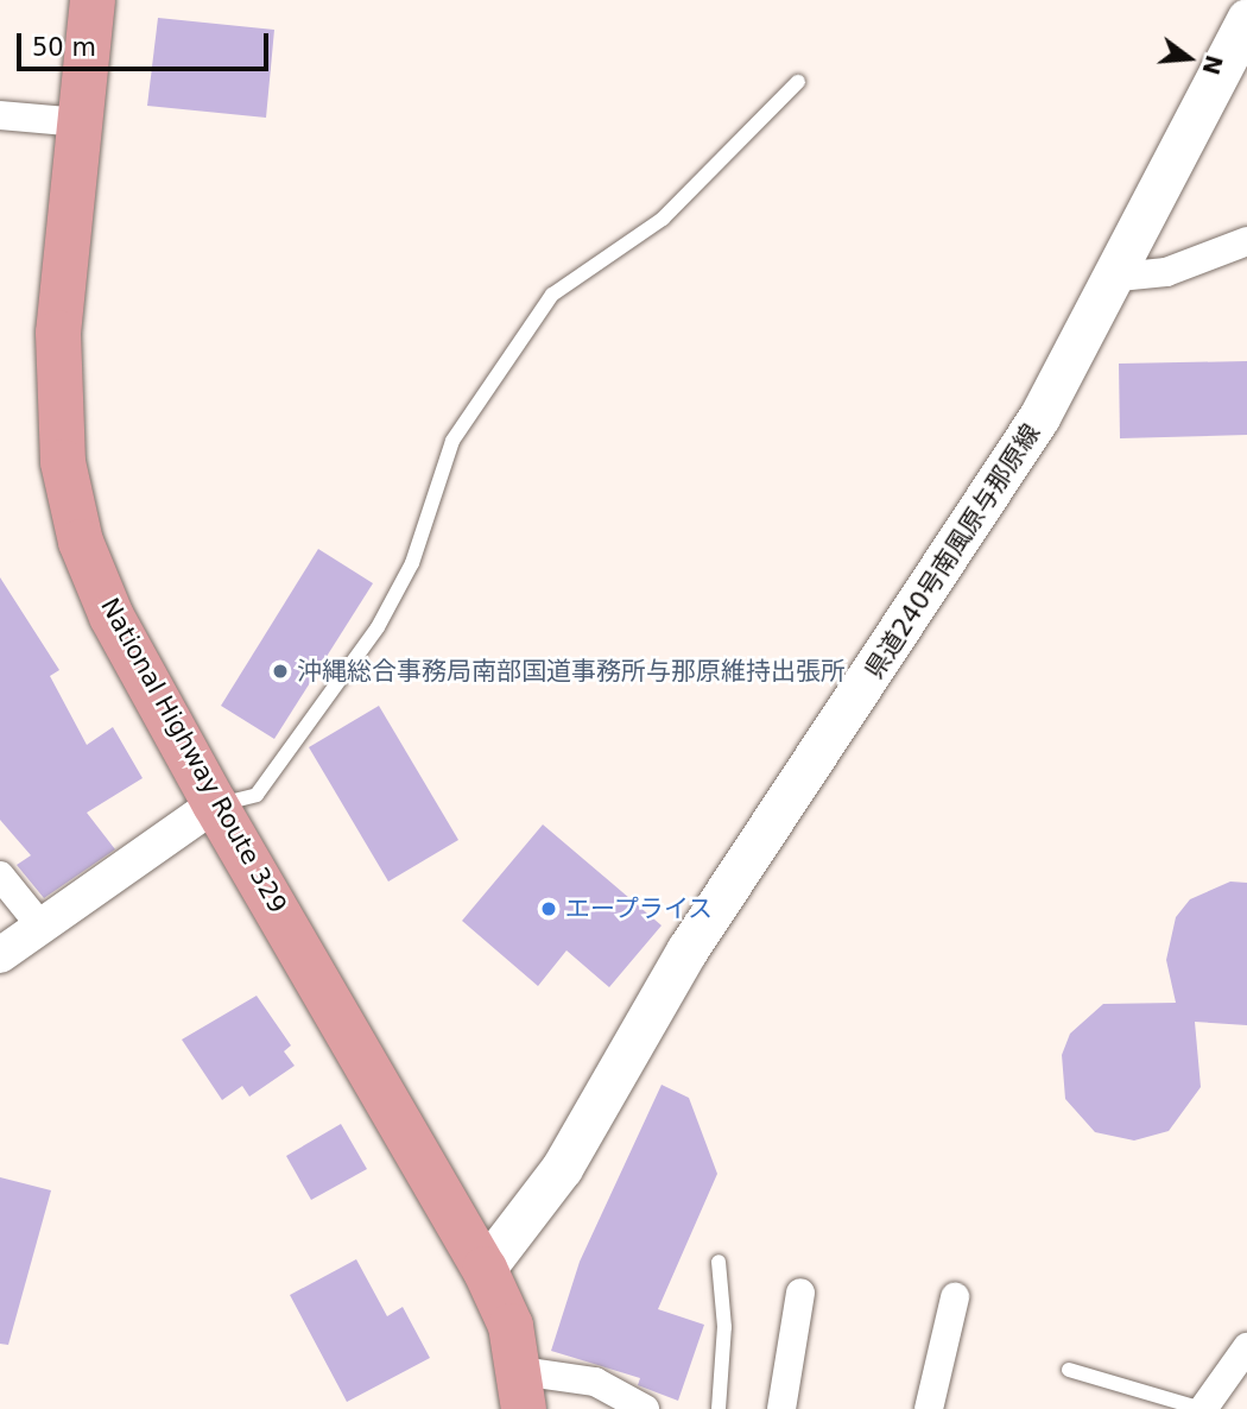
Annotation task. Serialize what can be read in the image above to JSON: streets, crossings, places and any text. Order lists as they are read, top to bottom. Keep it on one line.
{"streets":{"highway":["National Highway Route 329"],"main road":["県道240号南風原与那原線"]},"crossings":[["県道240号南風原与那原線","National Highway Route 329"]],"places":["沖縄総合事務局南部国道事務所与那原維持出張所","エープライス"],"scale_bar":"50 m","north":"right"}
